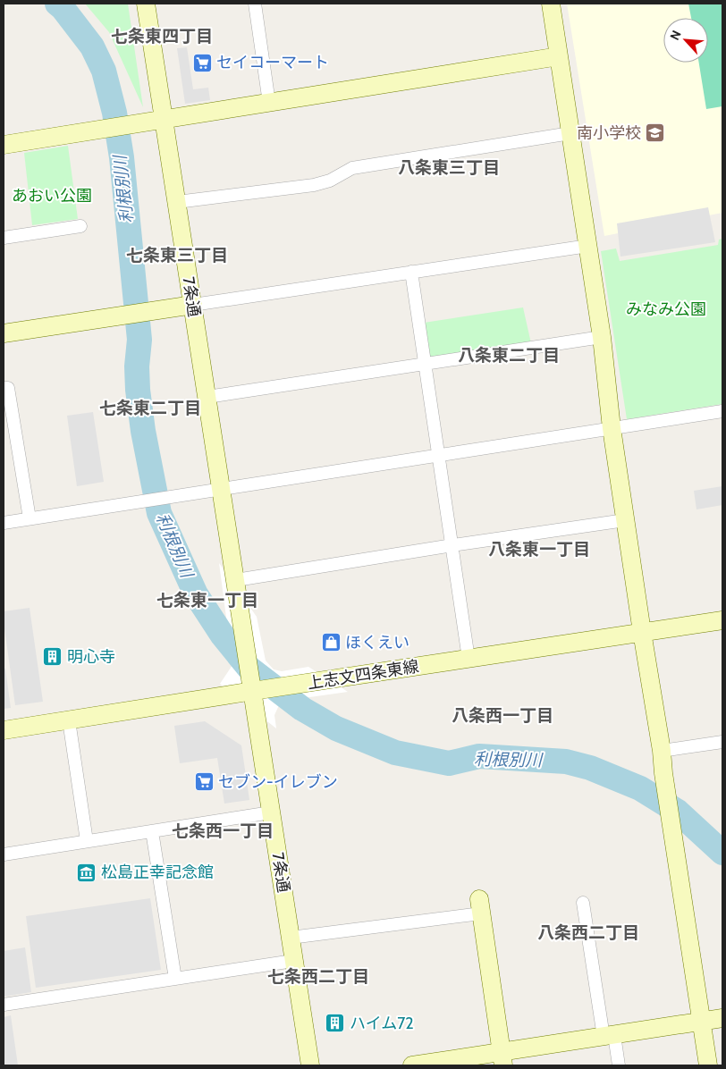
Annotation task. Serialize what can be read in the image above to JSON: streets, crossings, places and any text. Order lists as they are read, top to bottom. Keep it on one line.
{"streets":{"street":["7条通","上志文四条東線"]},"crossings":[["7条通","上志文四条東線"]],"districts":["七条東四丁目","八条東三丁目","七条東三丁目","八条東二丁目","七条東二丁目","八条東一丁目","七条東一丁目","八条西一丁目","七条西一丁目","八条西二丁目","七条西二丁目"],"water":["利根別川"],"parks":["あおい公園","みなみ公園"],"places":{"supermarket":["セイコーマート","セブン-イレブン"],"school or university":["南小学校"],"shop":["ほくえい"],"building":["明心寺","ハイム72"],"museum":["松島正幸記念館"]},"north":"top left"}
